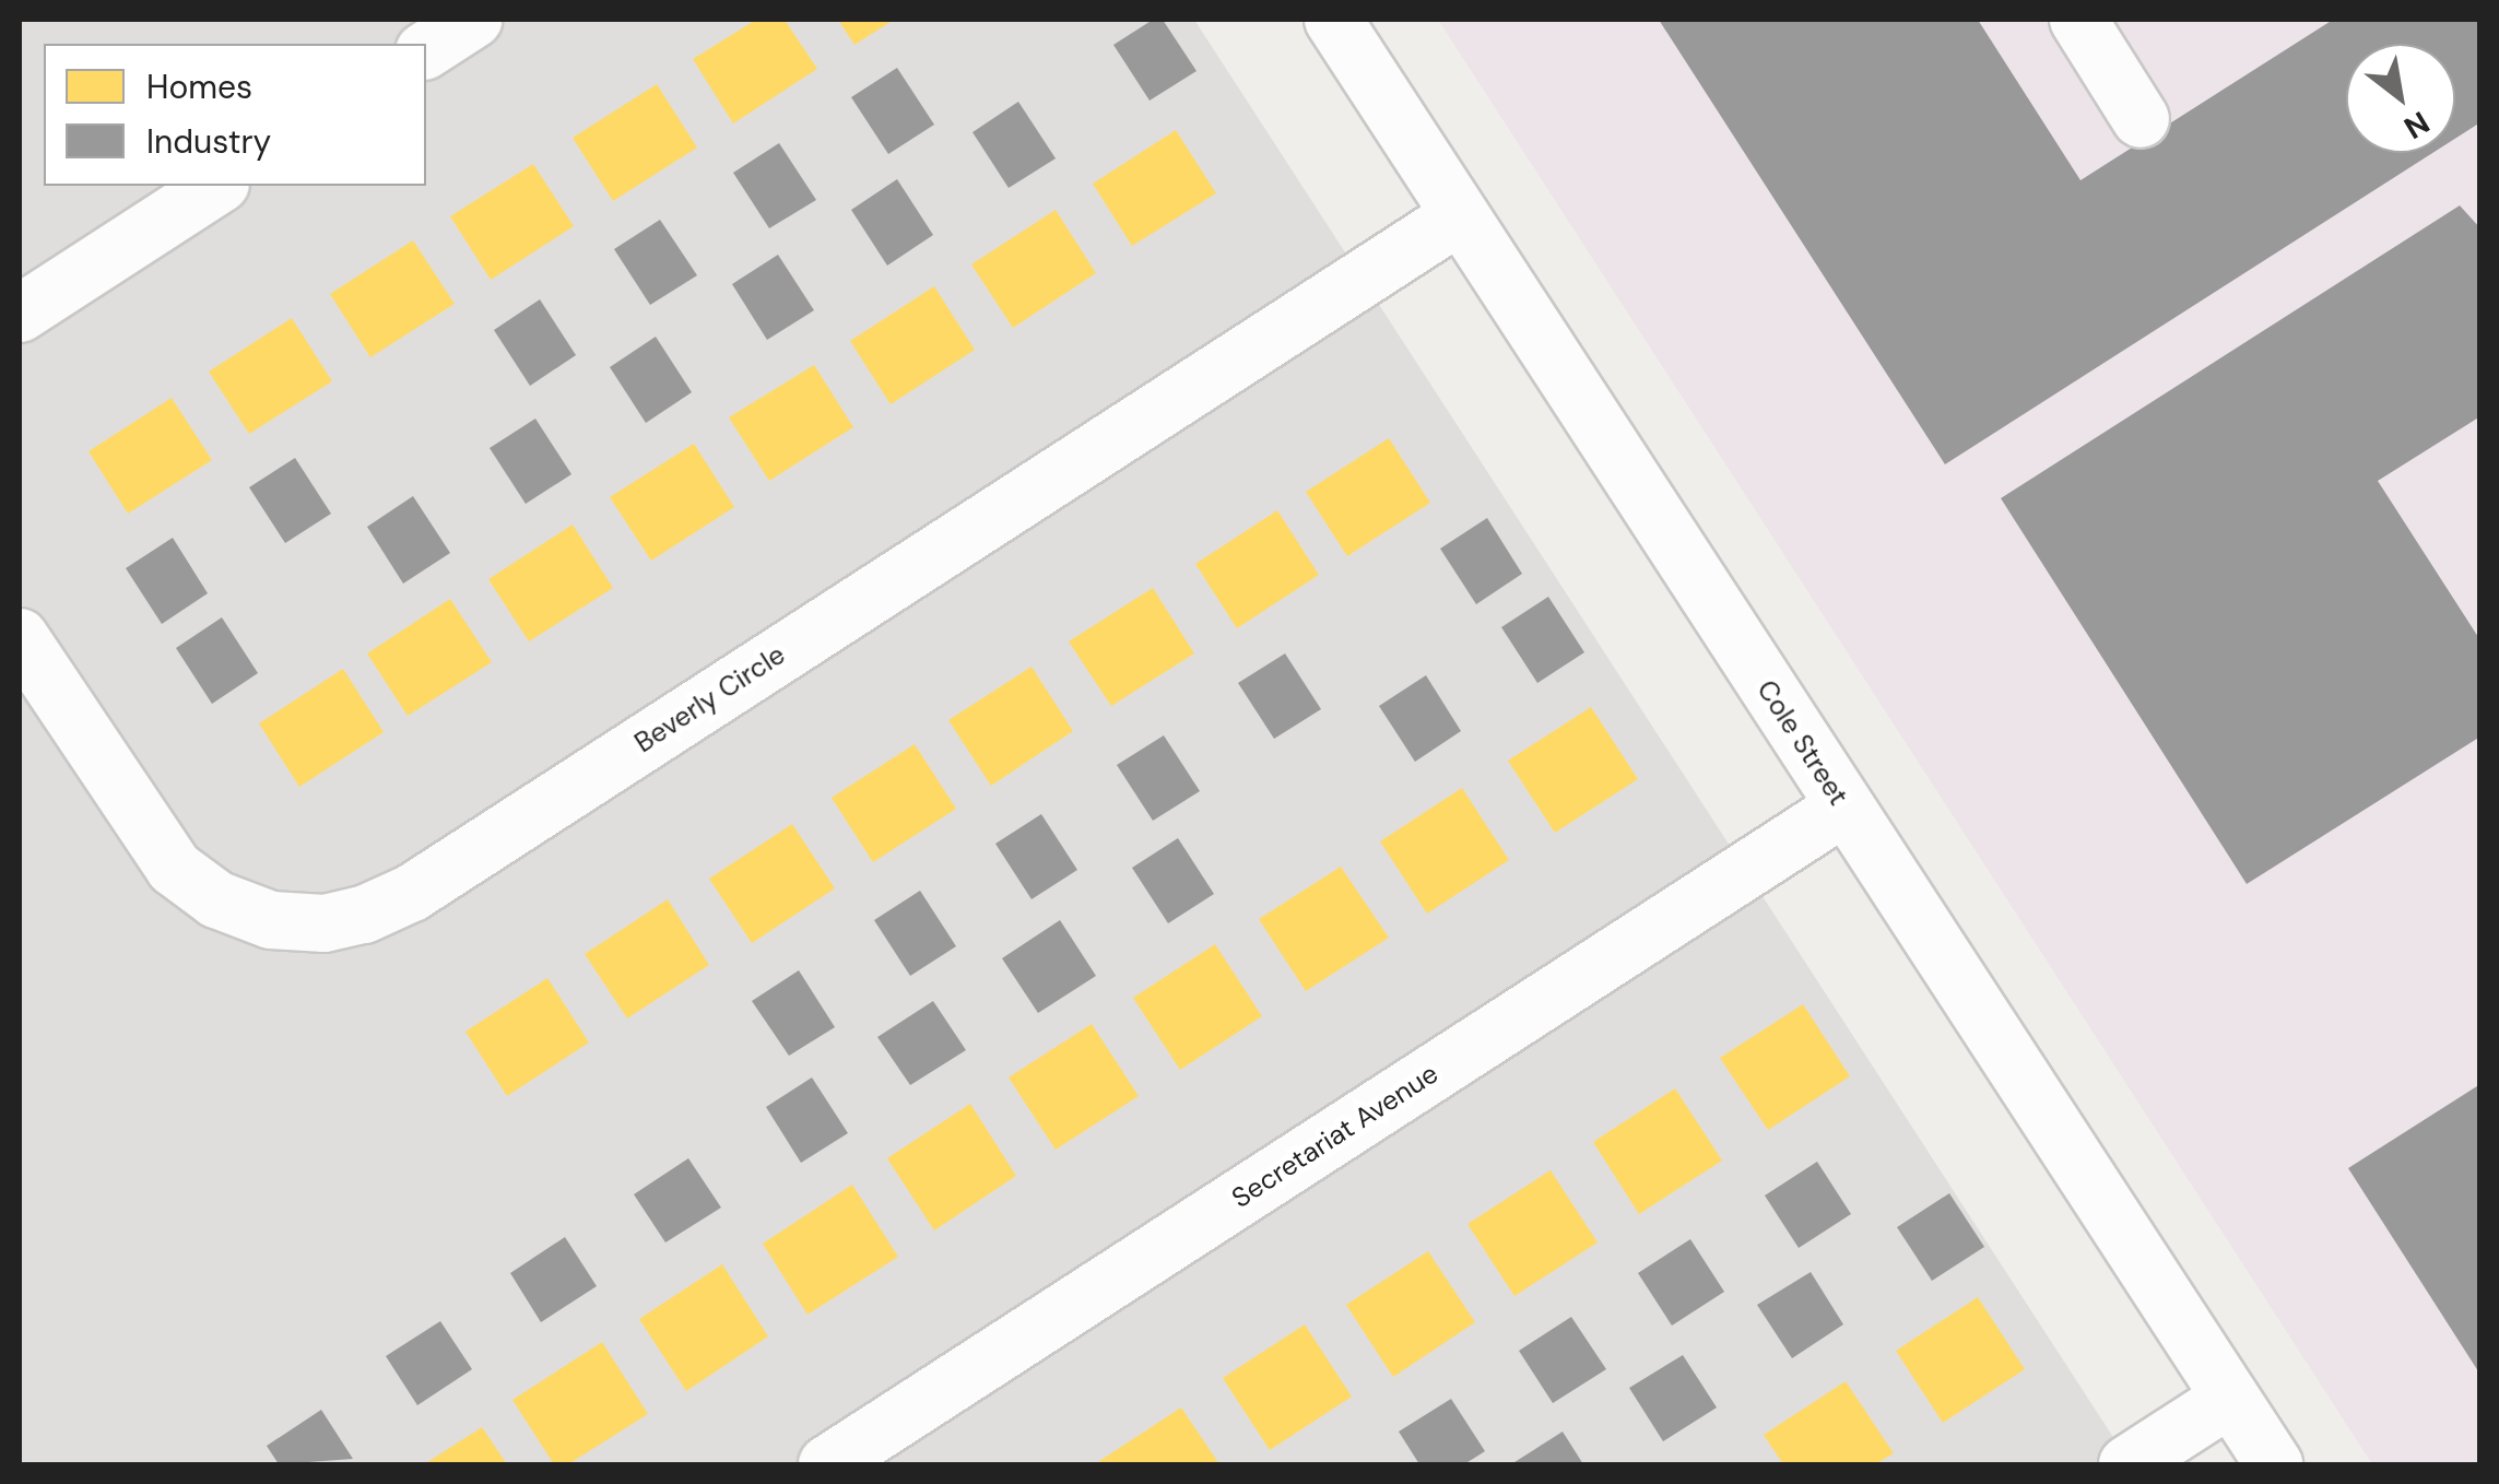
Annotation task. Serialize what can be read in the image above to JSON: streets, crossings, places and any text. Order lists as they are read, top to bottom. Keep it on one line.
{"streets":{"street":["Beverly Circle","Cole Street","Secretariat Avenue"]},"crossings":[["Beverly Circle","Cole Street"],["Cole Street","Secretariat Avenue"]],"legend":["Homes","Industry"],"north":"bottom right"}
